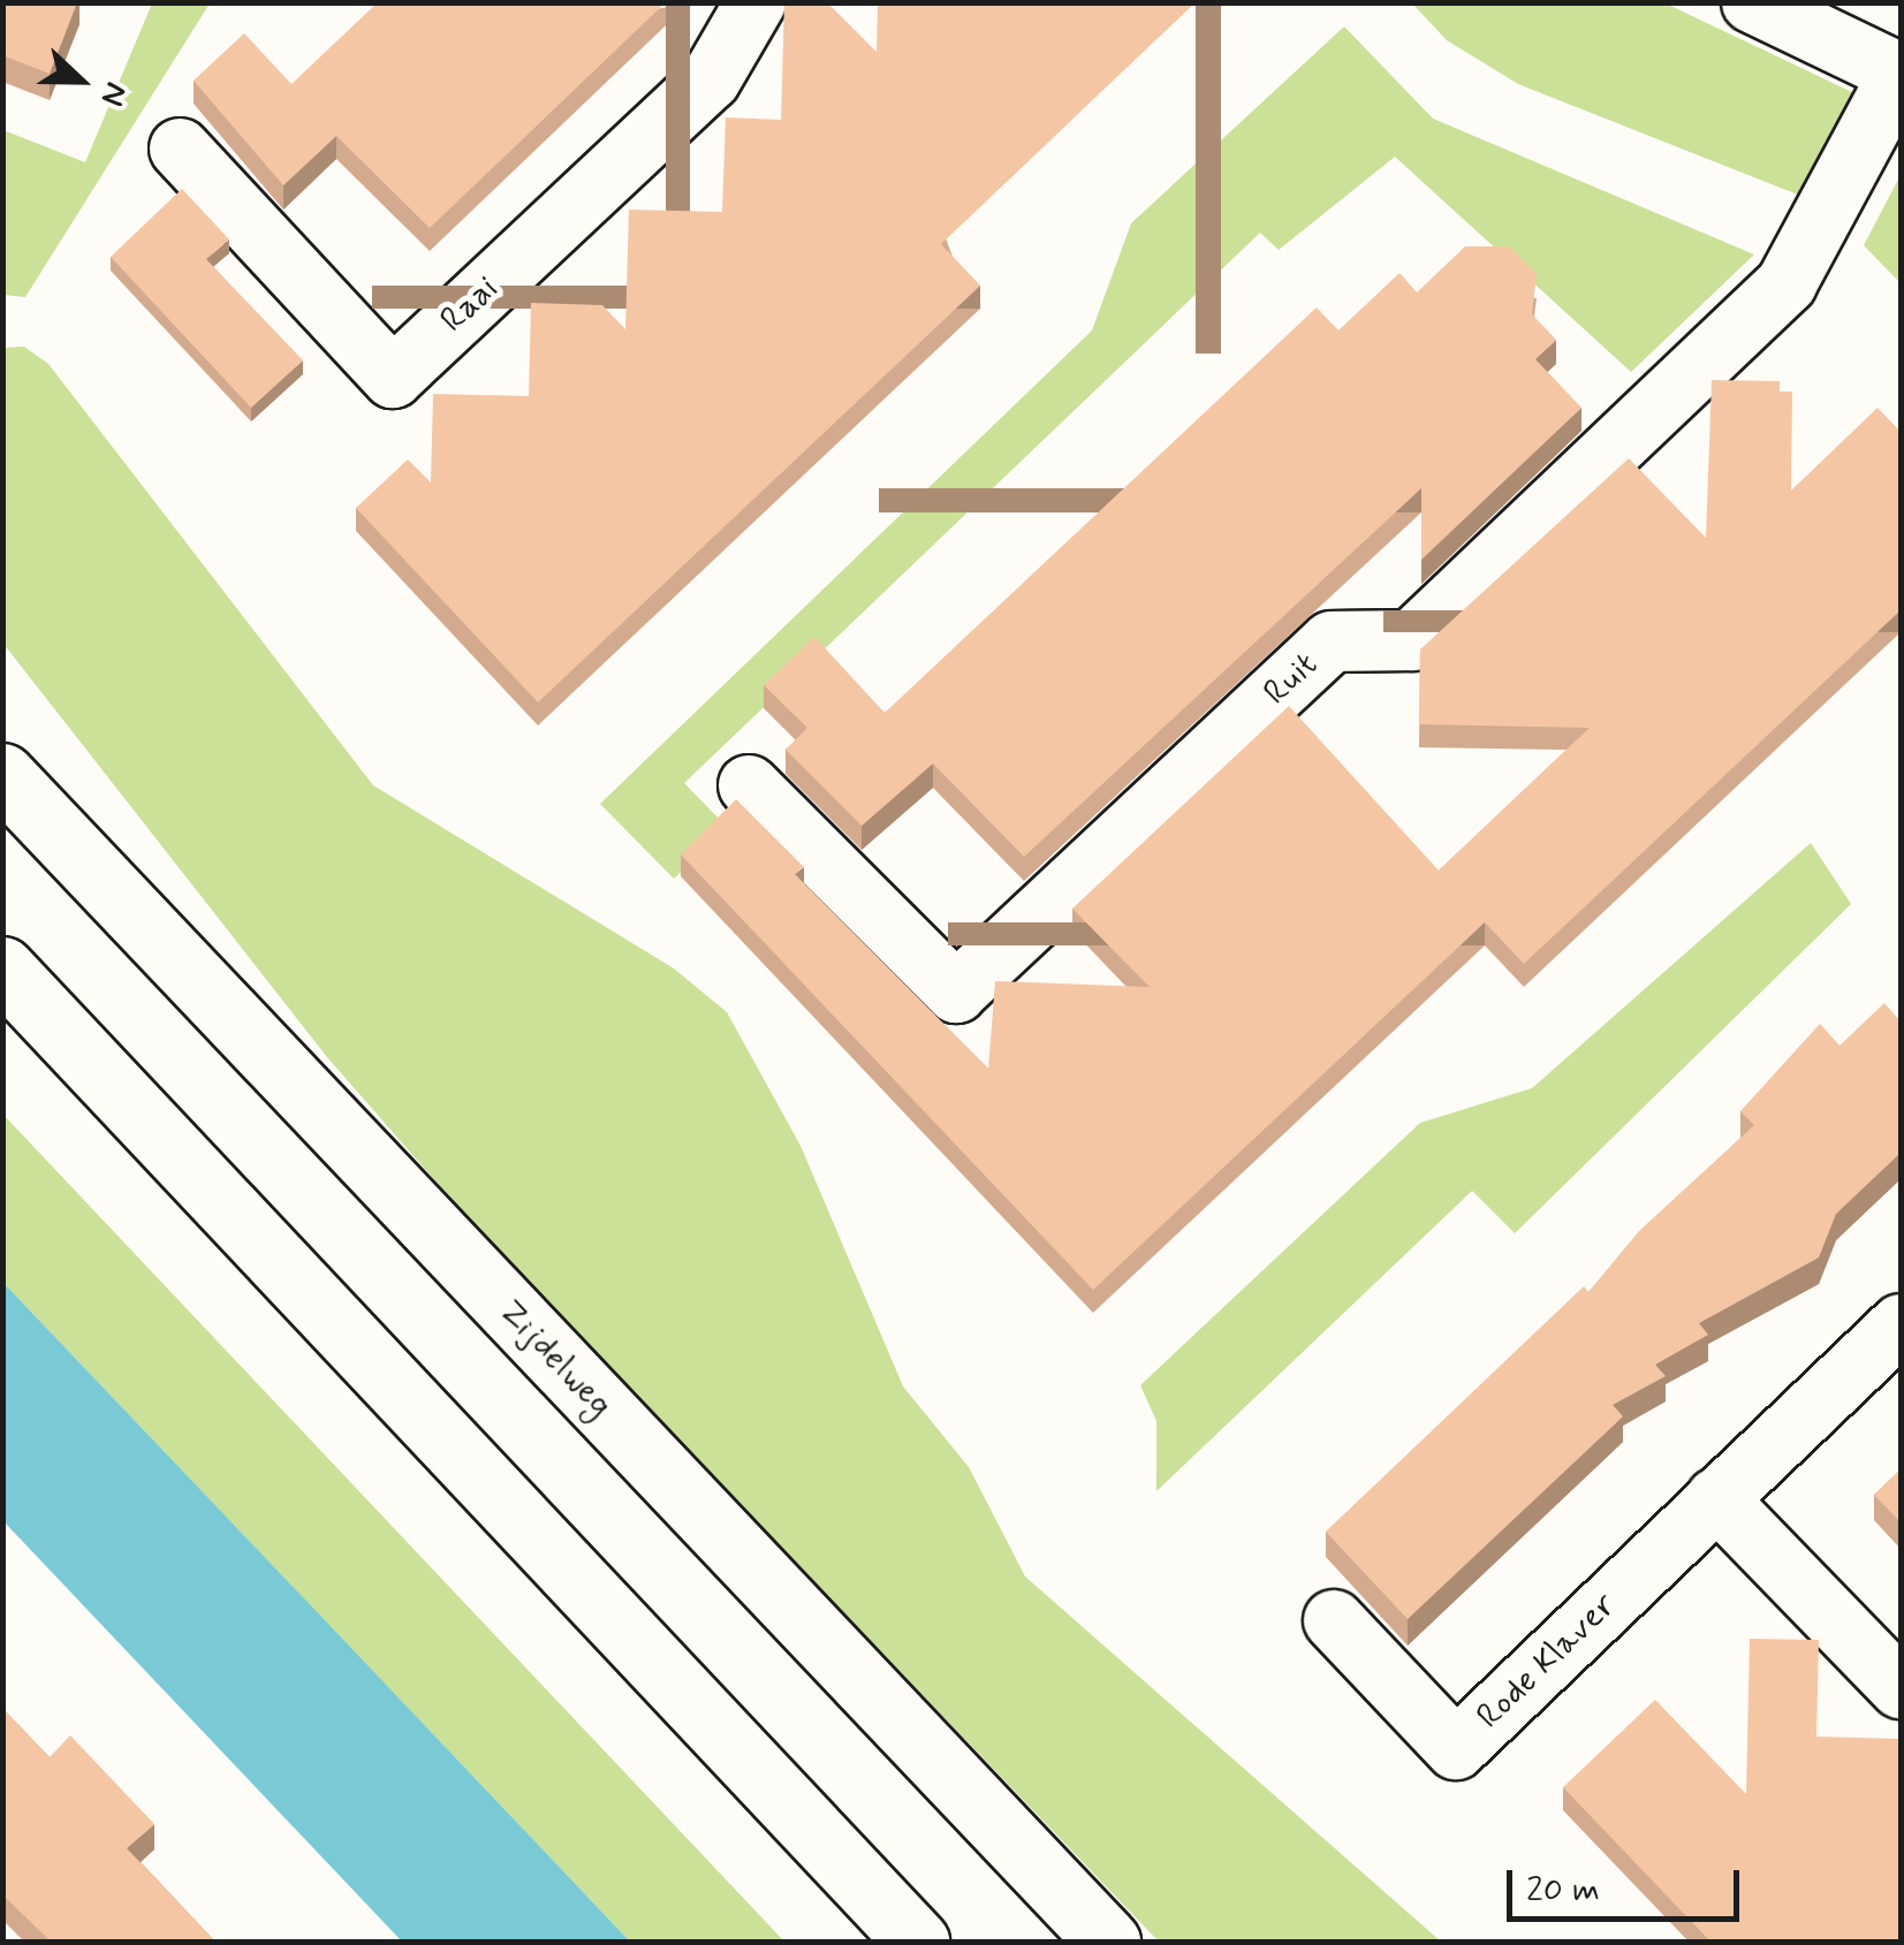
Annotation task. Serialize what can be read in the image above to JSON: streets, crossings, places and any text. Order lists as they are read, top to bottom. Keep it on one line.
{"streets":{"main road":["Zijdelweg"],"street":["Raai","Ruit","Rode Klaver"]},"scale_bar":"20 m","north":"right"}
